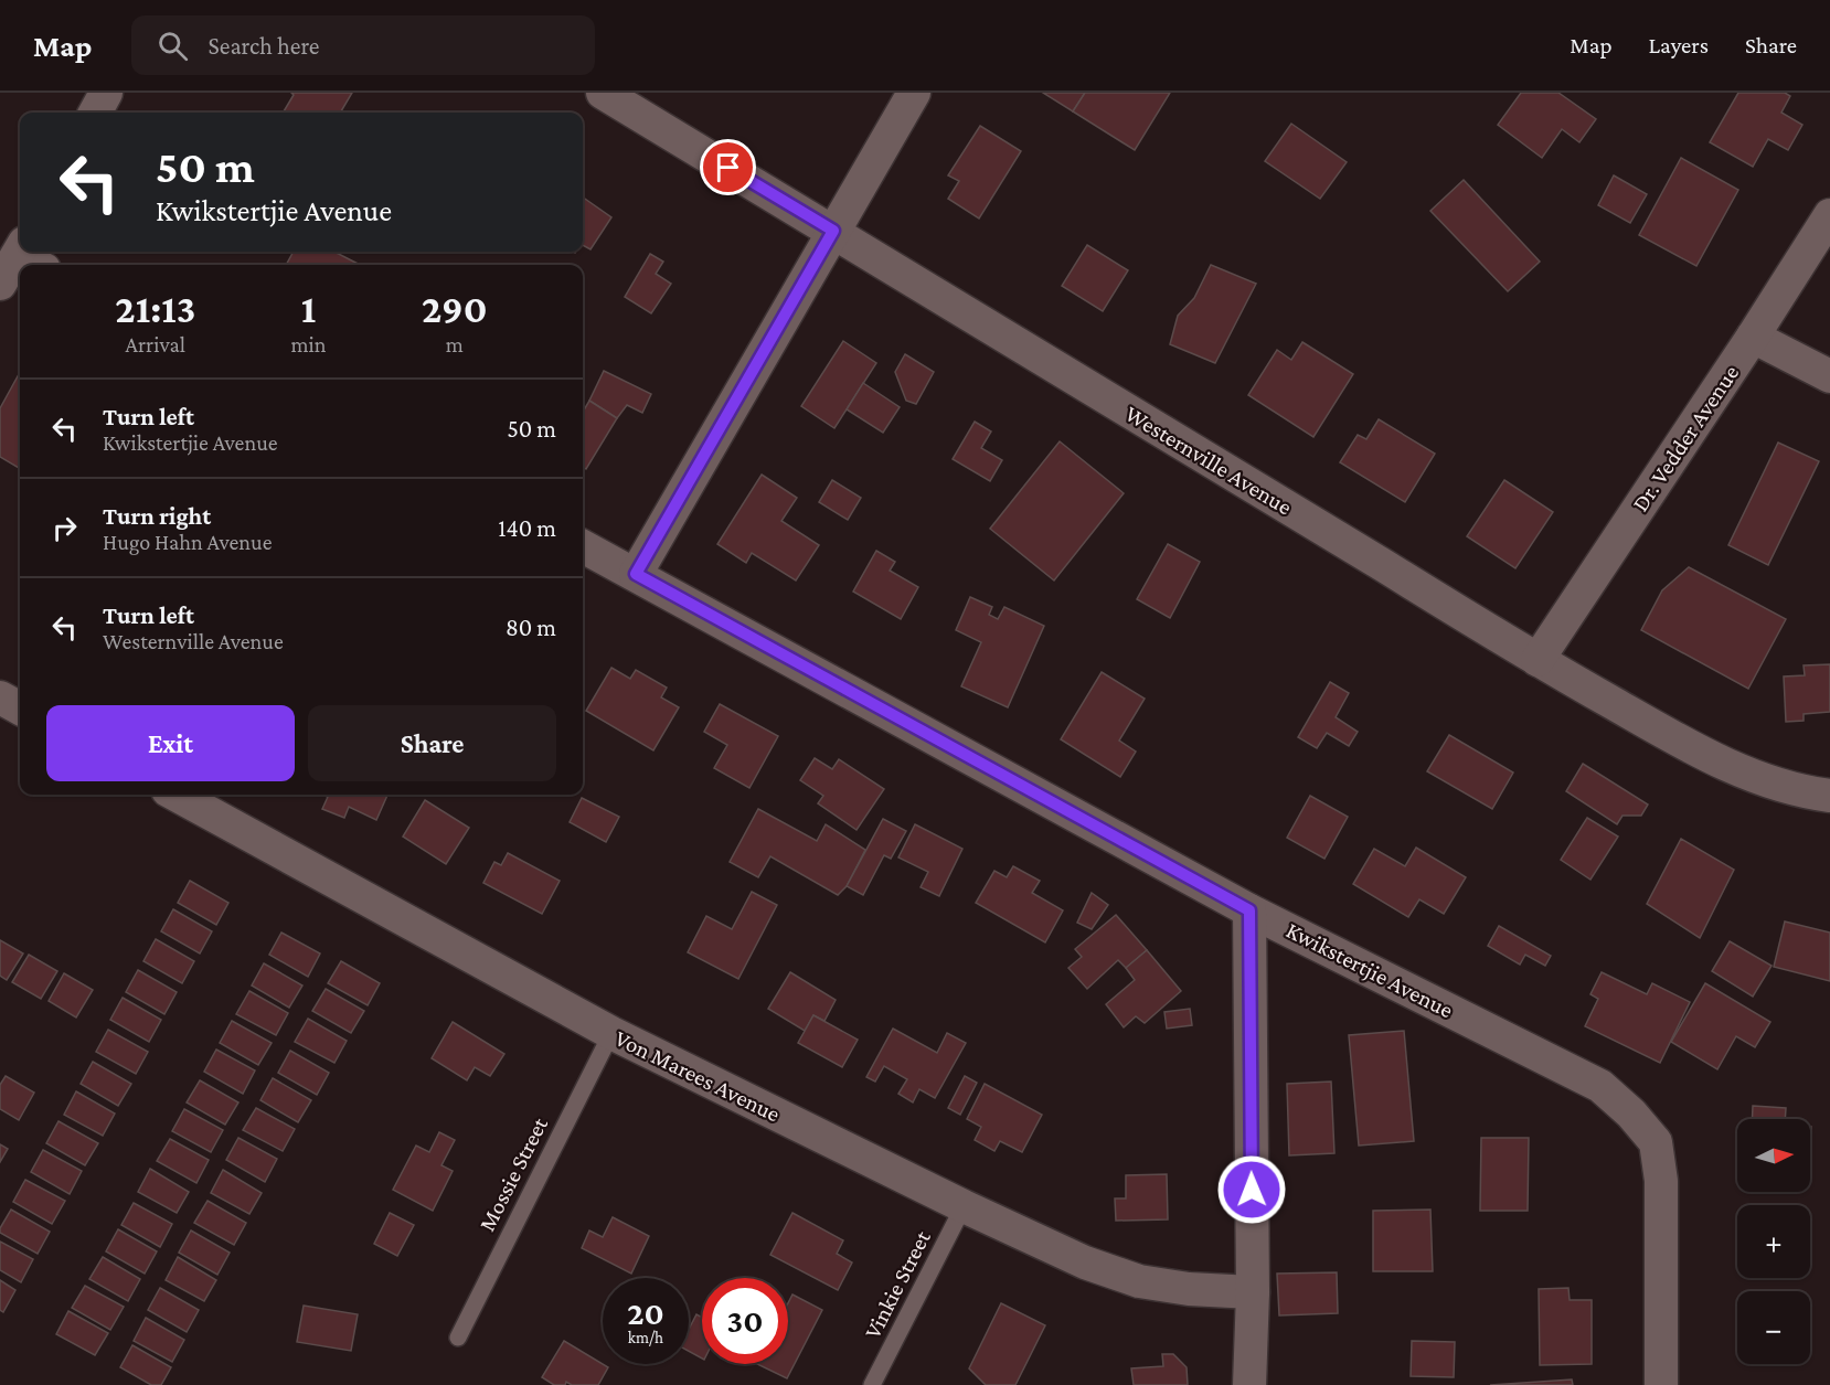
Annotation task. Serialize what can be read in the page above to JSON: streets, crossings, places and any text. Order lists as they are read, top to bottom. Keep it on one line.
{"streets":{"street":["Dr. Vedder Avenue","Westernville Avenue","Kwikstertjie Avenue","Von Marees Avenue"],"lane":["Mossie Street","Vinkie Street"]},"crossings":[["Dr. Vedder Avenue","Westernville Avenue"],["Von Marees Avenue","Mossie Street"],["Von Marees Avenue","Vinkie Street"]],"north":"right","page":{"header":"Map","search":"Search here","nav":["Map","Layers","Share"],"turn":["50 m","Kwikstertjie Avenue"],"eta":["21:13","Arrival","1","min","290","m"],"list":[{"name":"Turn left","note":"Kwikstertjie Avenue","value":"50 m"},{"name":"Turn right","note":"Hugo Hahn Avenue","value":"140 m"},{"name":"Turn left","note":"Westernville Avenue","value":"80 m"}],"buttons":["Exit","Share"],"map_buttons":["+","−"],"speed":"20 km/h","limit":"30"}}
